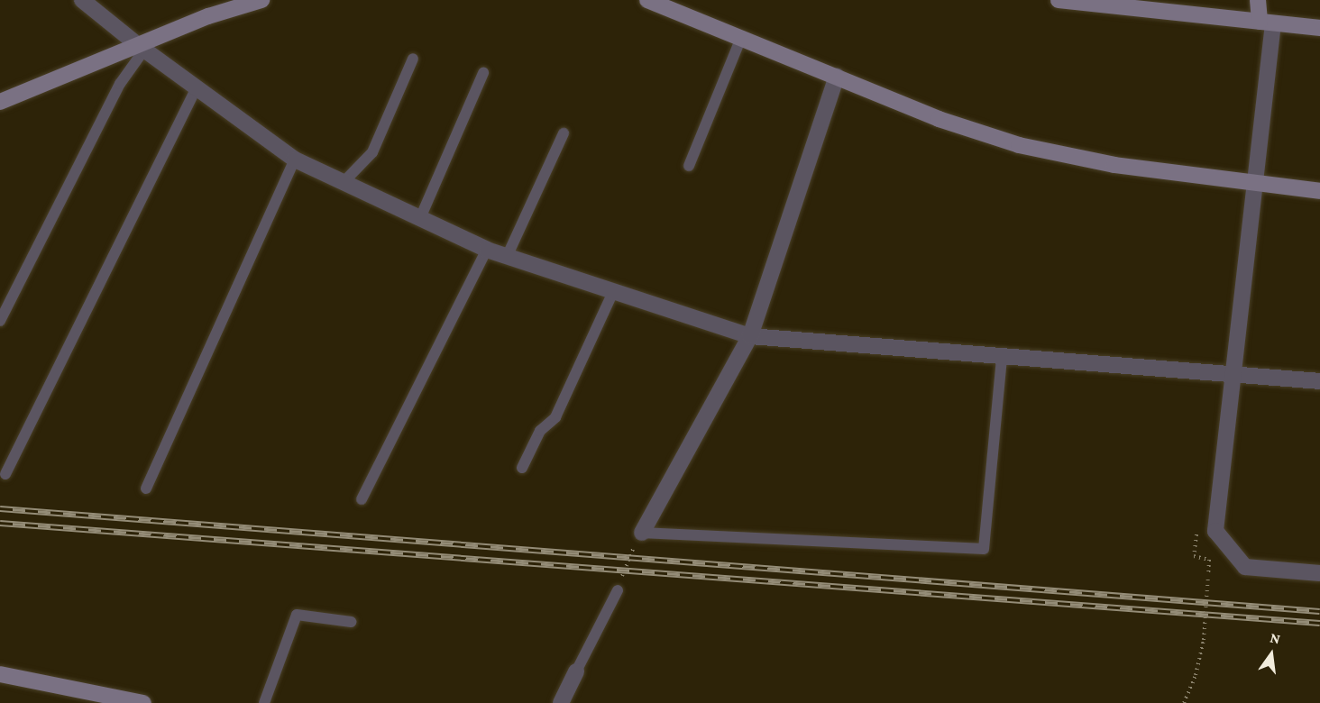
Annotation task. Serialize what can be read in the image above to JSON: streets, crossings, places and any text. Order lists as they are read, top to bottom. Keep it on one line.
{"north":"top"}
